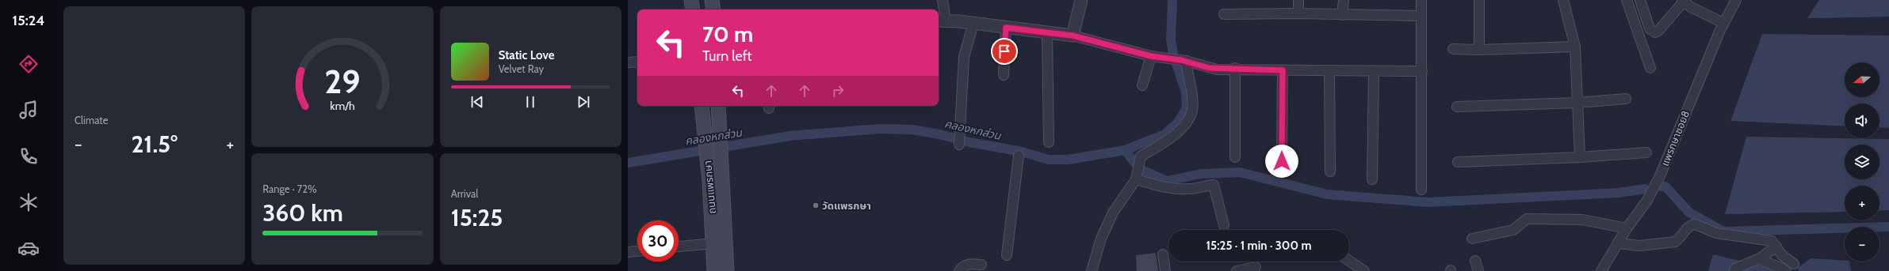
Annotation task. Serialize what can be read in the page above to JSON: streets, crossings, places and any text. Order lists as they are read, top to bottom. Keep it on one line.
{"streets":{"main road":["ถนนแพรกษา"],"street":["แพรกษาซอย8"]},"water":["คลองหกส่วน"],"places":["วัดแพรกษา"],"north":"left","page":{"tabs":"15:24","tile":["Climate",["Range · 72%","360 km"],["Arrival","15:25"]],"turn":["70 m","Turn left"],"song":["Static Love","Velvet Ray"],"map_buttons":["+","−"],"heat":["−","21.5°","+"],"limit":"30","trip":"15:25 · 1 min · 300 m","gauge":["29","km/h"]}}
